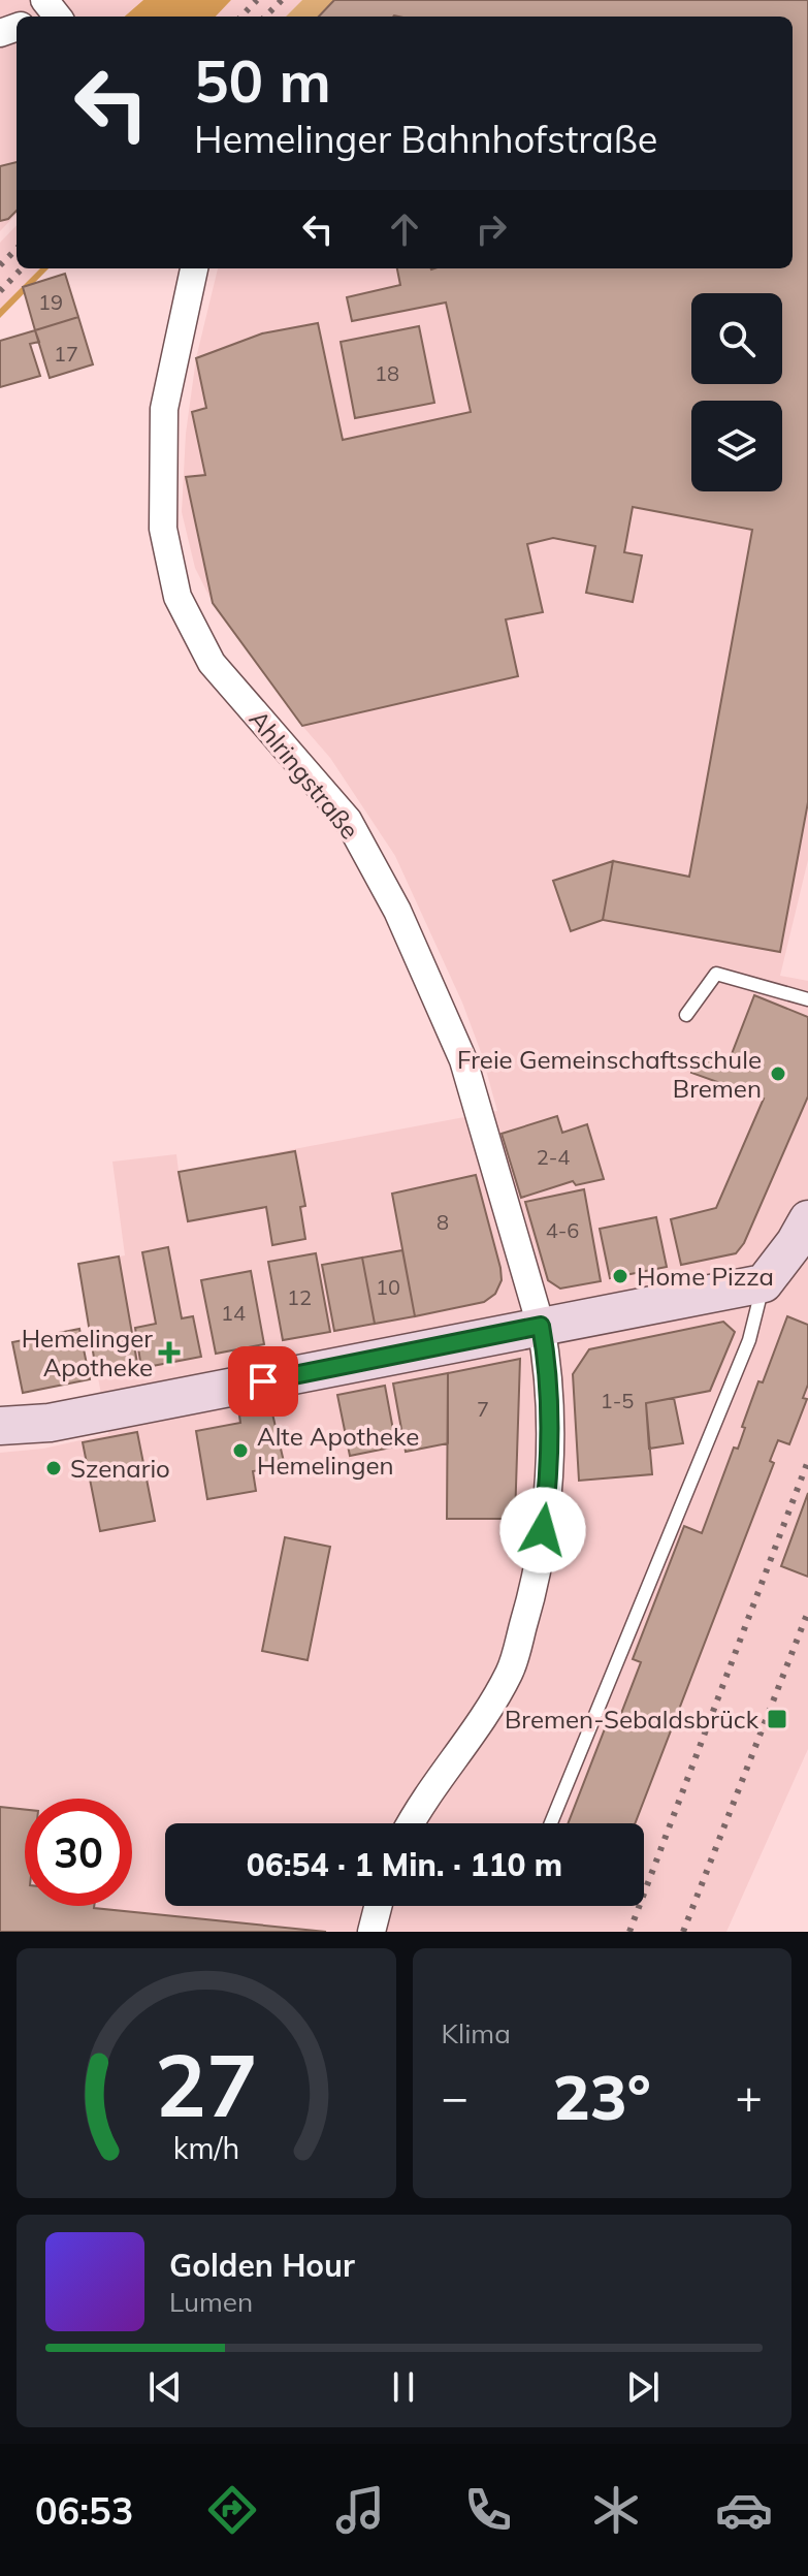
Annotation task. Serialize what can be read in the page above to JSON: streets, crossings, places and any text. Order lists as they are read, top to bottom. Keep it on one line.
{"streets":{"street":["Ahlringstraße"]},"places":{"other":["Freie Gemeinschaftsschule Bremen","Home Pizza","Alte Apotheke Hemelingen","Szenario"],"health":["Hemelinger Apotheke"],"transit":["Bremen-Sebaldsbrück"]},"house_numbers":["19","17","18","2-4","8","4-6","10","12","14","1-5","7"],"page":{"turn":["50 m","Hemelinger Bahnhofstraße"],"limit":"30","trip":"06:54 · 1 Min. · 110 m","tile":"Klima","heat":["−","23°","+"],"song":["Golden Hour","Lumen"],"tabs":"06:53","gauge":["27","km/h"]}}
